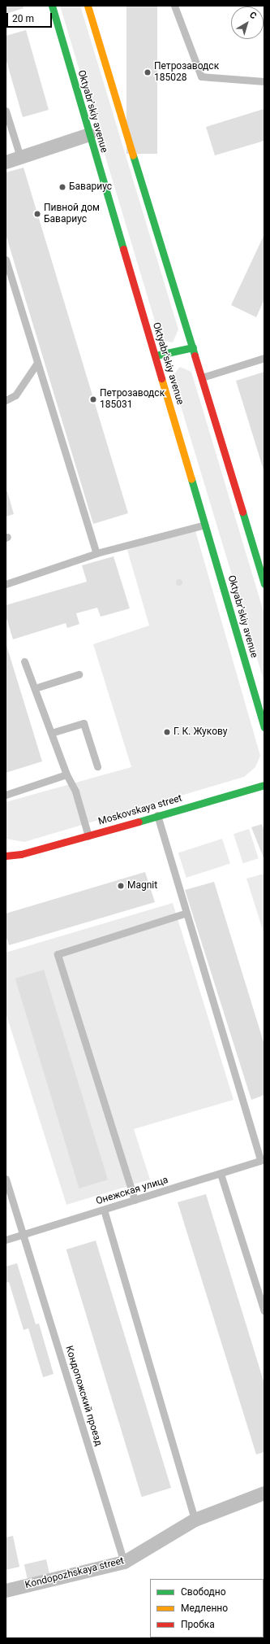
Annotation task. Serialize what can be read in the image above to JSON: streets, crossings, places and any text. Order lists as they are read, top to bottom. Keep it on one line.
{"streets":{"main road":["Oktyabr'skiy avenue","Moskovskaya street"],"street":["Kondopozhskaya street"],"lane":["Онежская улица","Кондопожский проезд"]},"crossings":[["Онежская улица","Кондопожский проезд"],["Кондопожский проезд","Kondopozhskaya street"]],"places":["Петрозаводск 185028","Бавариус","Пивной дом Бавариус","Петрозаводск 185031","Г. К. Жукову","Magnit"],"legend":["Свободно","Медленно","Пробка"],"scale_bar":"20 m","north":"top right"}
